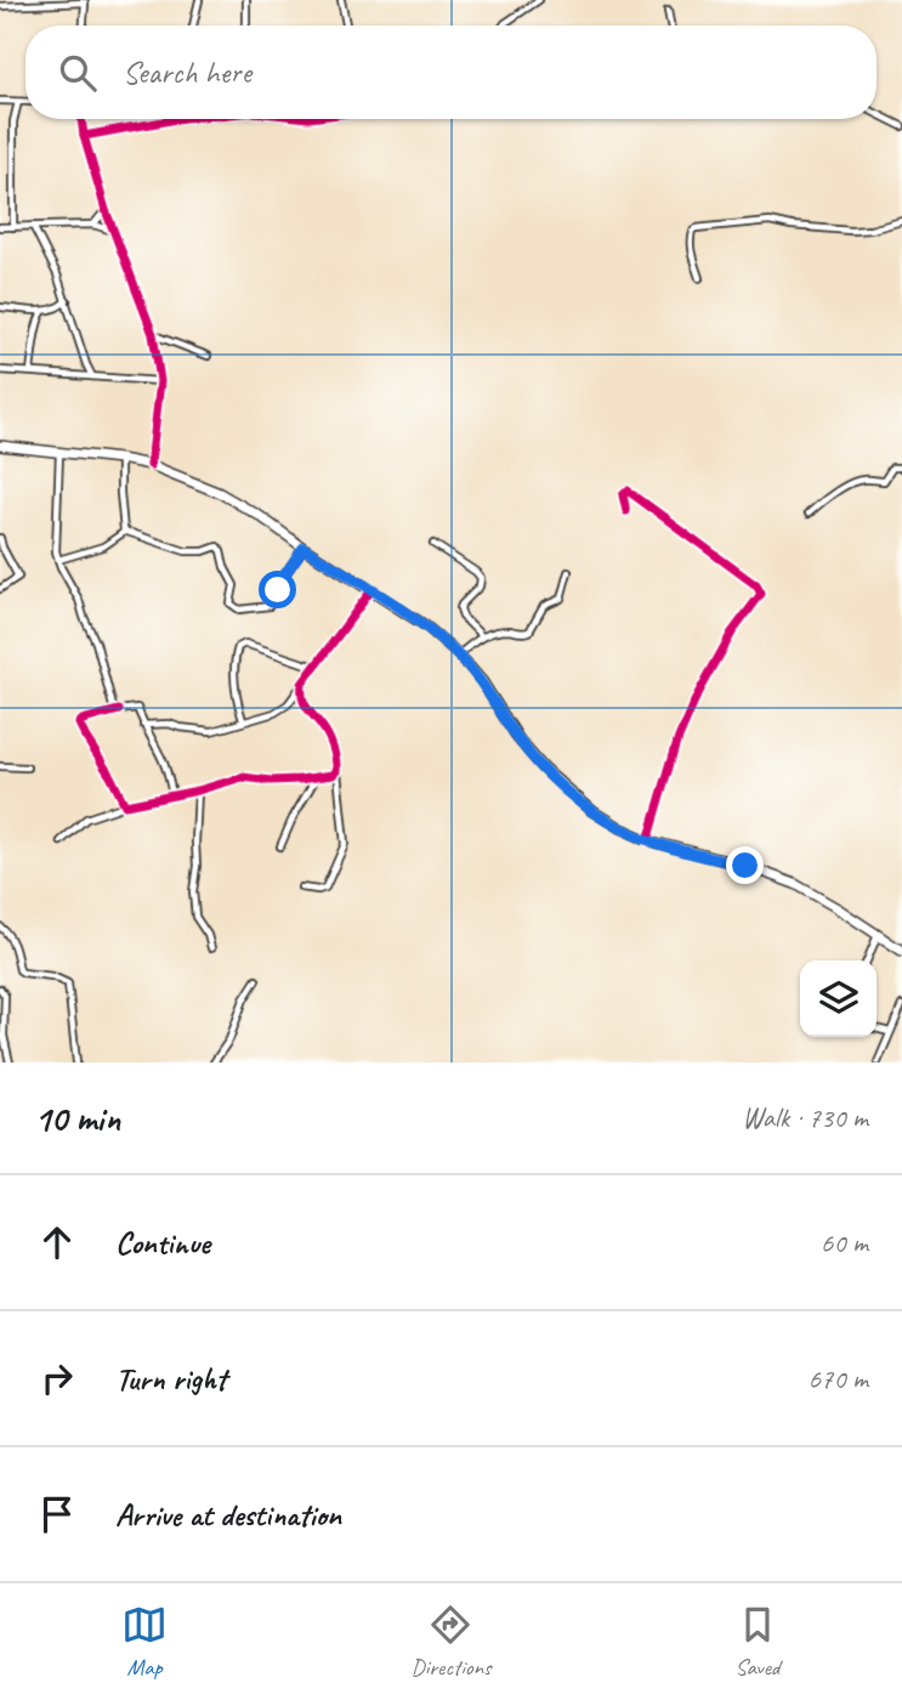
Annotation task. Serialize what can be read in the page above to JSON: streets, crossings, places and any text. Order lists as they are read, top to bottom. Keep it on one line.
{"page":{"search":"Search here","heading":["10 min","Walk · 730 m"],"list":[["Continue","60 m"],["Turn right","670 m"],"Arrive at destination"],"nav":["Map","Directions","Saved"]}}
